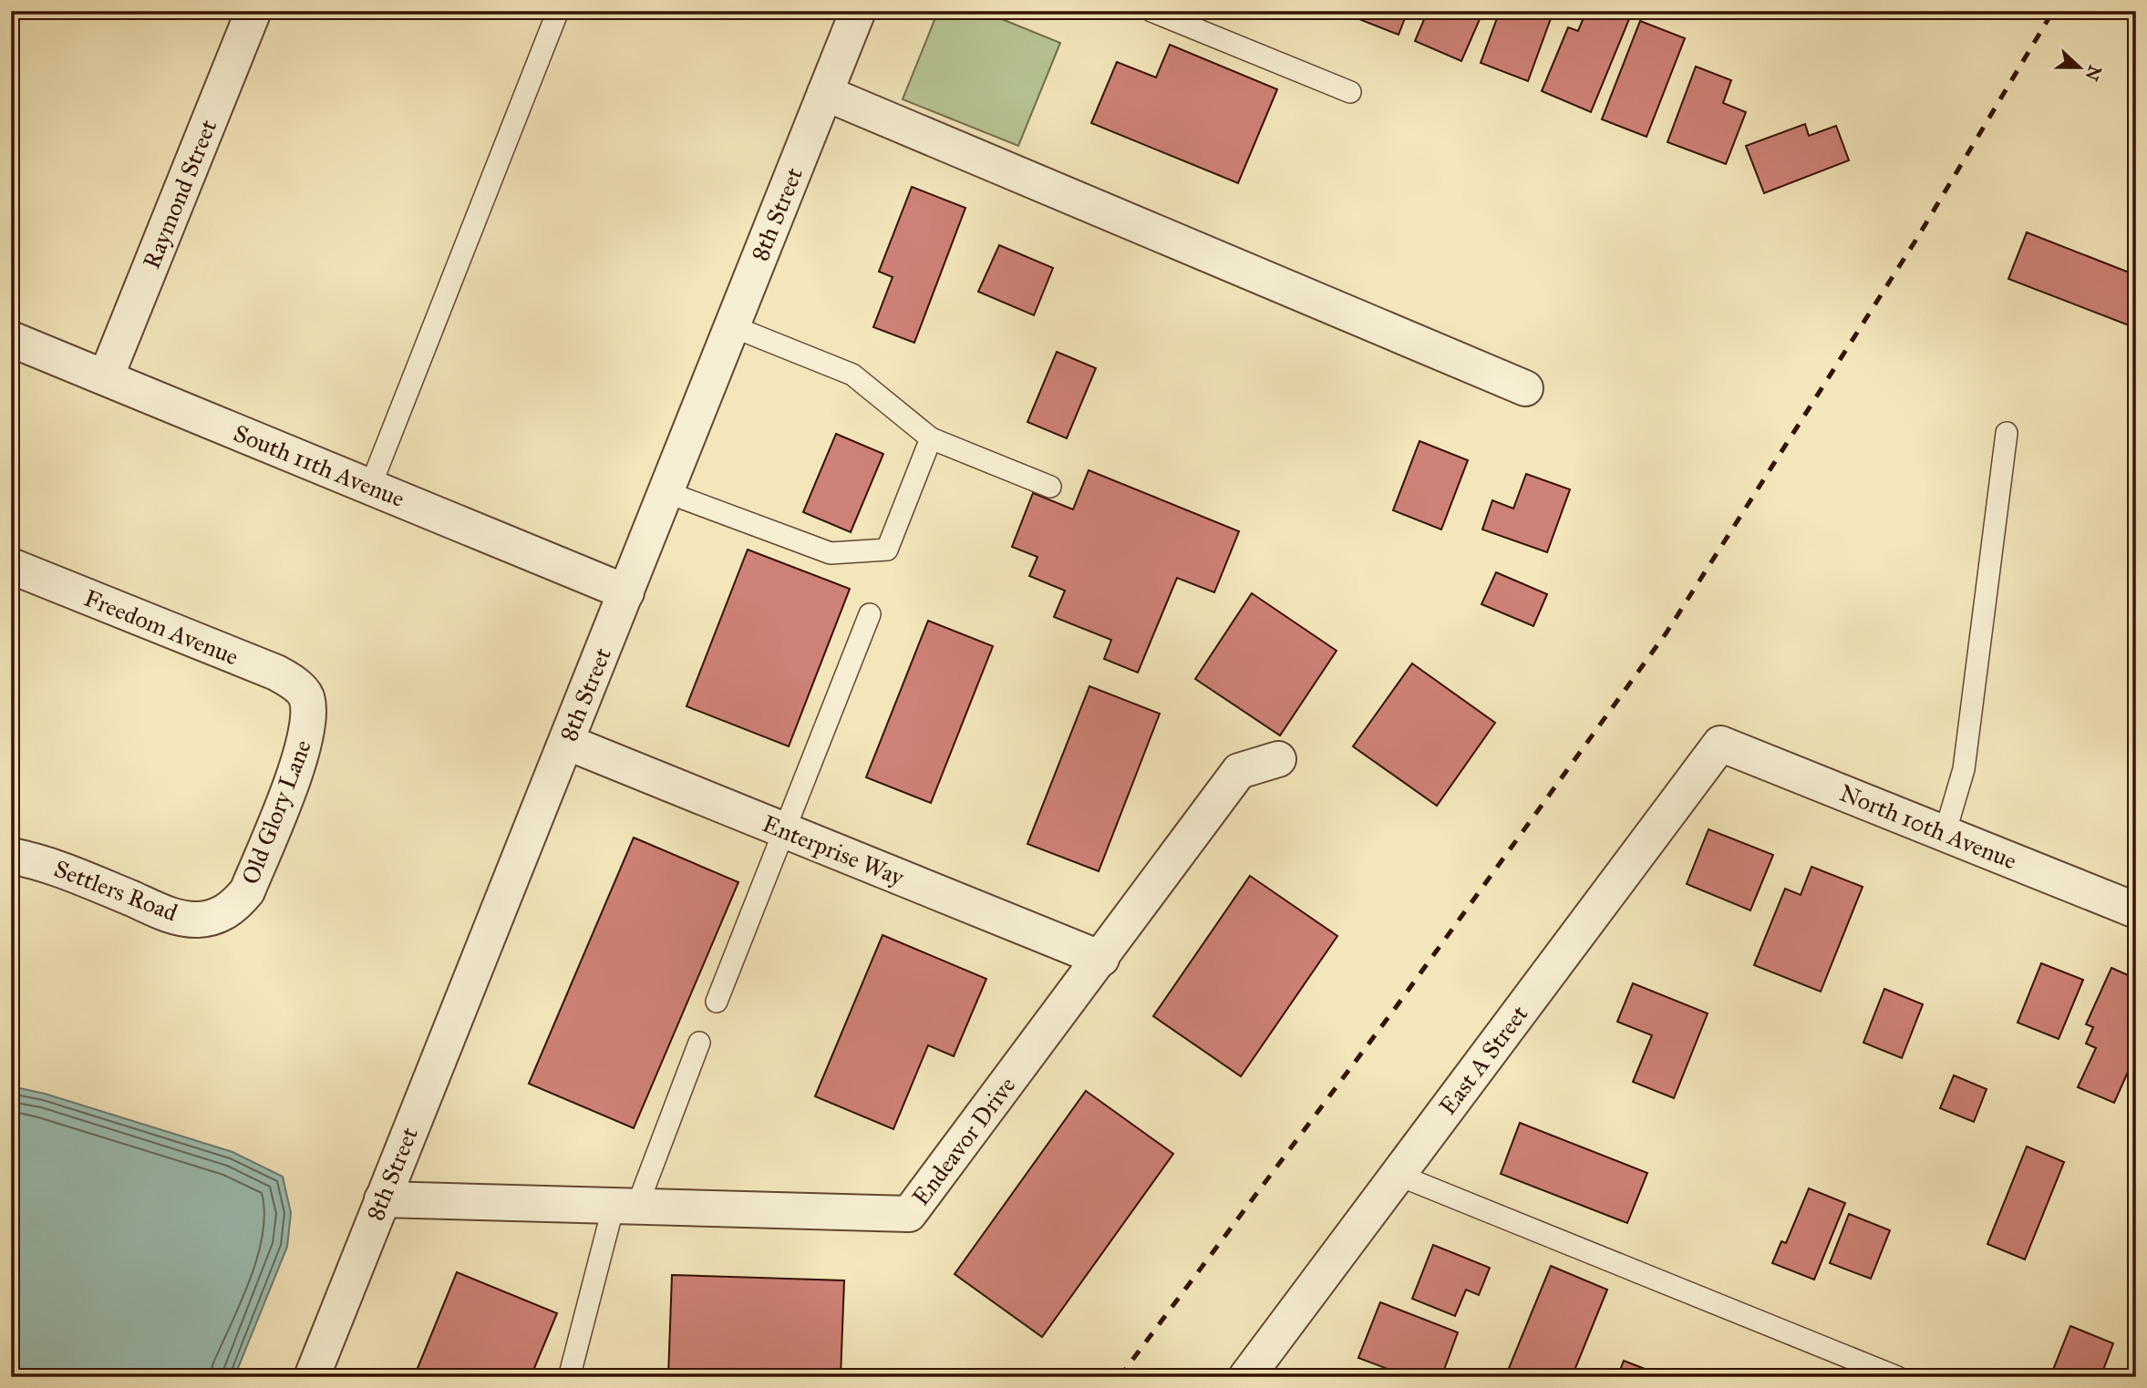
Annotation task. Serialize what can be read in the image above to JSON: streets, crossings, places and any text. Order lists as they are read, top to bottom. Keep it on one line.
{"streets":{"street":["Raymond Street","8th Street","South 11th Avenue","Freedom Avenue","Old Glory Lane","North 10th Avenue","Enterprise Way","Settlers Road","East A Street","Endeavor Drive"]},"crossings":[["Raymond Street","South 11th Avenue"],["8th Street","South 11th Avenue"],["8th Street","Enterprise Way"],["8th Street","Endeavor Drive"],["Freedom Avenue","Old Glory Lane"],["Old Glory Lane","Settlers Road"],["North 10th Avenue","East A Street"],["Enterprise Way","Endeavor Drive"]],"north":"right"}
